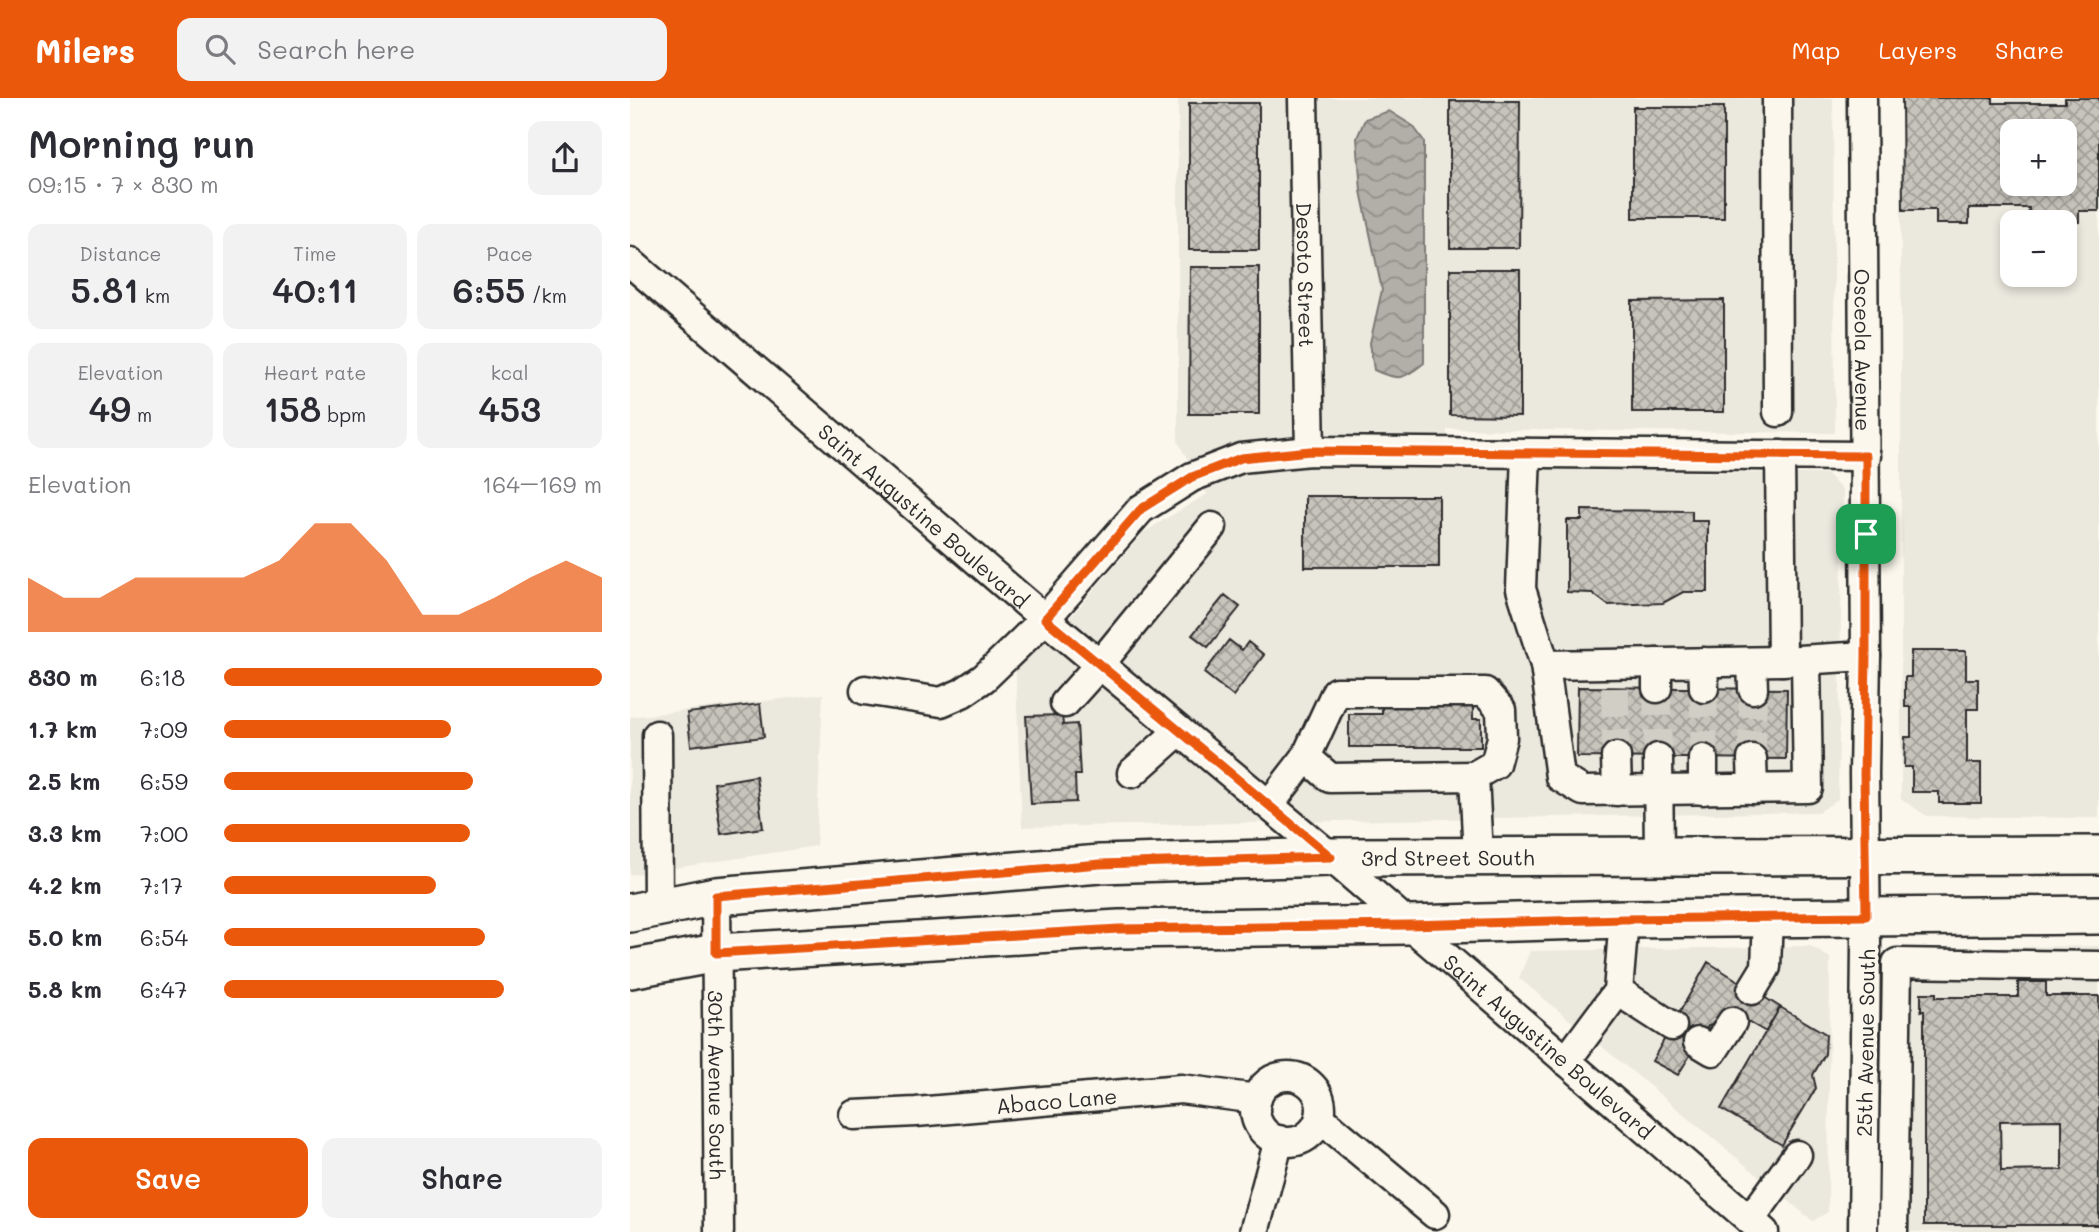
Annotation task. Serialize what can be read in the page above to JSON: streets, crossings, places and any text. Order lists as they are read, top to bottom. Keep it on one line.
{"streets":{"main road":["3rd Street South"],"street":["Desoto Street","Osceola Avenue","Saint Augustine Boulevard","25th Avenue South","30th Avenue South","Abaco Lane"]},"crossings":[["Osceola Avenue","3rd Street South"],["Osceola Avenue","25th Avenue South"],["Saint Augustine Boulevard","3rd Street South"],["3rd Street South","25th Avenue South"],["3rd Street South","30th Avenue South"]],"page":{"header":"Milers","search":"Search here","nav":["Map","Layers","Share"],"heading":["Morning run","09:15 · 7 × 830 m"],"map_buttons":["+","−"],"stats":[["Distance","5.81 km"],["Time","40:11"],["Pace","6:55 /km"],["Elevation","49 m"],["Heart rate","158 bpm"],["kcal","453"]],"chart":["Elevation","164–169 m"],"list":[{"name":"830 m","note":"6:18"},{"name":"1.7 km","note":"7:09"},{"name":"2.5 km","note":"6:59"},{"name":"3.3 km","note":"7:00"},{"name":"4.2 km","note":"7:17"},{"name":"5.0 km","note":"6:54"},{"name":"5.8 km","note":"6:47"}],"buttons":["Save","Share"]}}
